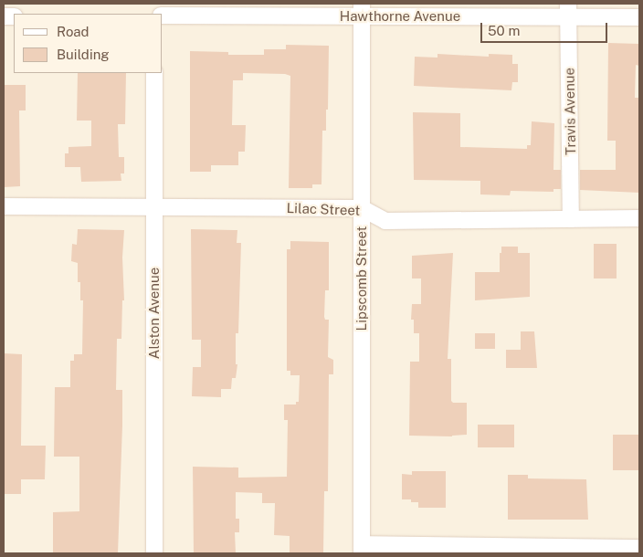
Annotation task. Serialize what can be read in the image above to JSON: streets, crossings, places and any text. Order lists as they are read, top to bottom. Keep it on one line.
{"streets":{"street":["Hawthorne Avenue","Travis Avenue","Lilac Street","Lipscomb Street","Alston Avenue"]},"crossings":[["Hawthorne Avenue","Travis Avenue"],["Hawthorne Avenue","Lipscomb Street"],["Travis Avenue","Lilac Street"],["Lilac Street","Lipscomb Street"],["Lilac Street","Alston Avenue"]],"legend":["Road","Building"],"scale_bar":"50 m"}
